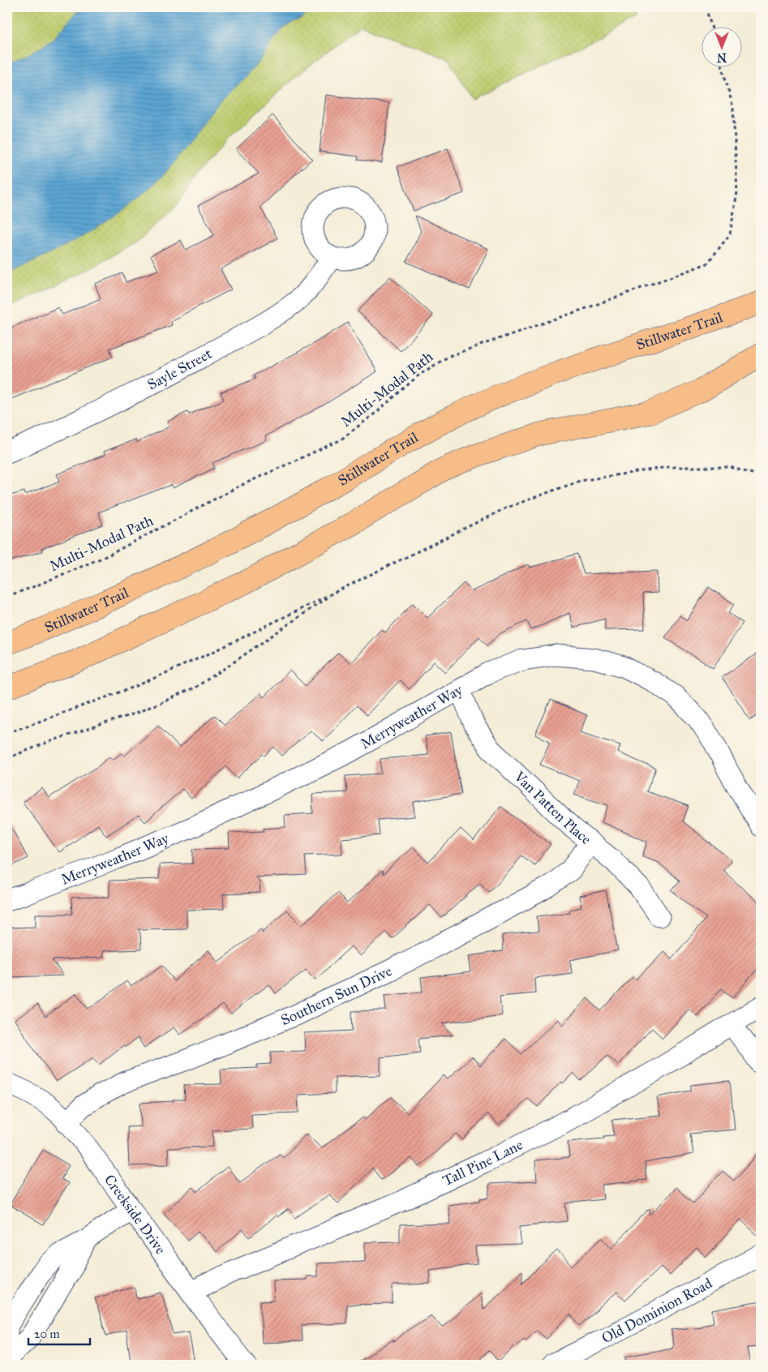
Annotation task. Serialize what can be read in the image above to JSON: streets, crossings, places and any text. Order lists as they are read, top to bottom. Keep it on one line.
{"streets":{"main road":["Stillwater Trail"],"street":["Sayle Street","Merryweather Way","Van Patten Place","Southern Sun Drive","Tall Pine Lane","Creekside Drive","Old Dominion Road"],"path":["Multi-Modal Path"]},"crossings":[["Merryweather Way","Van Patten Place"],["Van Patten Place","Southern Sun Drive"],["Southern Sun Drive","Creekside Drive"],["Tall Pine Lane","Creekside Drive"]],"scale_bar":"20 m","north":"bottom"}
